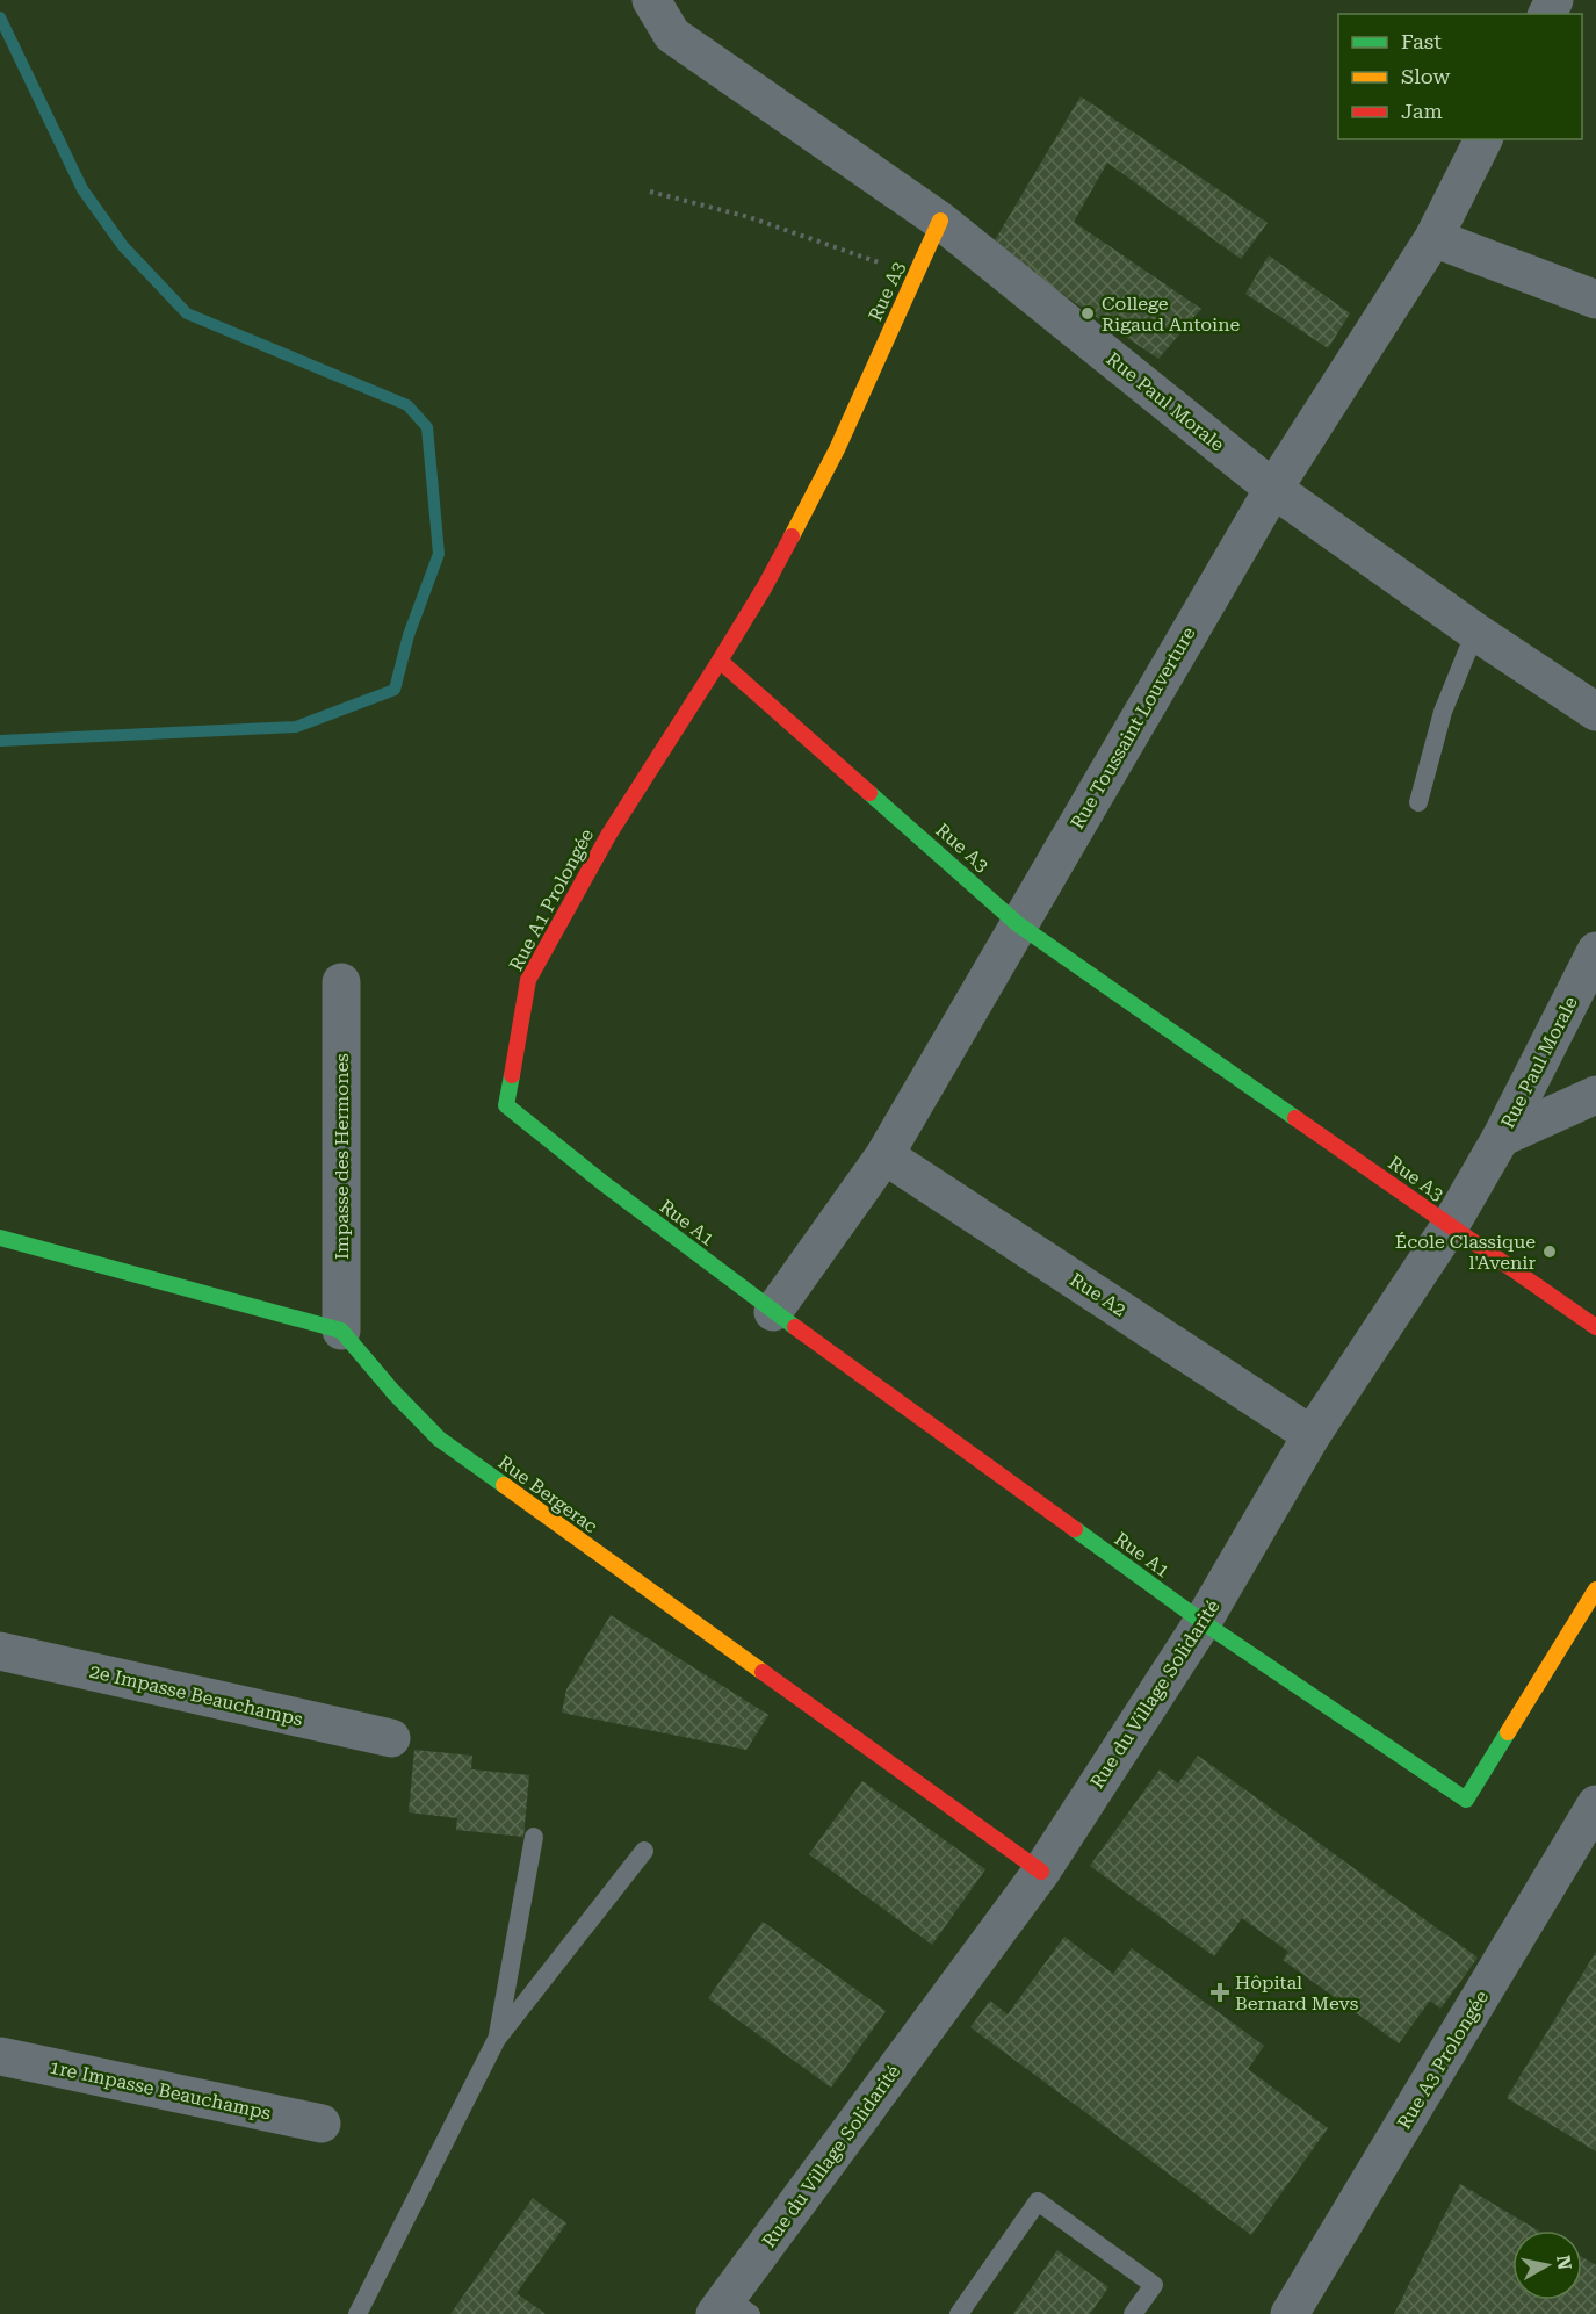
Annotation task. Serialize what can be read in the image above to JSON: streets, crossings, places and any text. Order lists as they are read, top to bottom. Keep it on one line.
{"streets":{"street":["Rue A3","Rue Paul Morale","Rue Toussaint Louverture","Rue A1 Prolongée","Impasse des Hermones","Rue A1","Rue A2","Rue Bergerac","Rue du Village Solidarité","2e Impasse Beauchamps","Rue A3 Prolongée","1re Impasse Beauchamps"]},"crossings":[["Rue A3","Rue Paul Morale"],["Rue A3","Rue Toussaint Louverture"],["Rue A3","Rue A1 Prolongée"],["Rue A3","Rue du Village Solidarité"],["Rue Paul Morale","Rue Toussaint Louverture"],["Rue Paul Morale","Rue du Village Solidarité"],["Rue Toussaint Louverture","Rue A1"],["Rue Toussaint Louverture","Rue A2"],["Rue A1 Prolongée","Rue A1"],["Impasse des Hermones","Rue Bergerac"],["Rue A1","Rue du Village Solidarité"],["Rue A2","Rue du Village Solidarité"],["Rue Bergerac","Rue du Village Solidarité"]],"places":{"other":["College Rigaud Antoine","École Classique l'Avenir"],"health":["Hôpital Bernard Mevs"]},"legend":["Fast","Slow","Jam"],"north":"right"}
